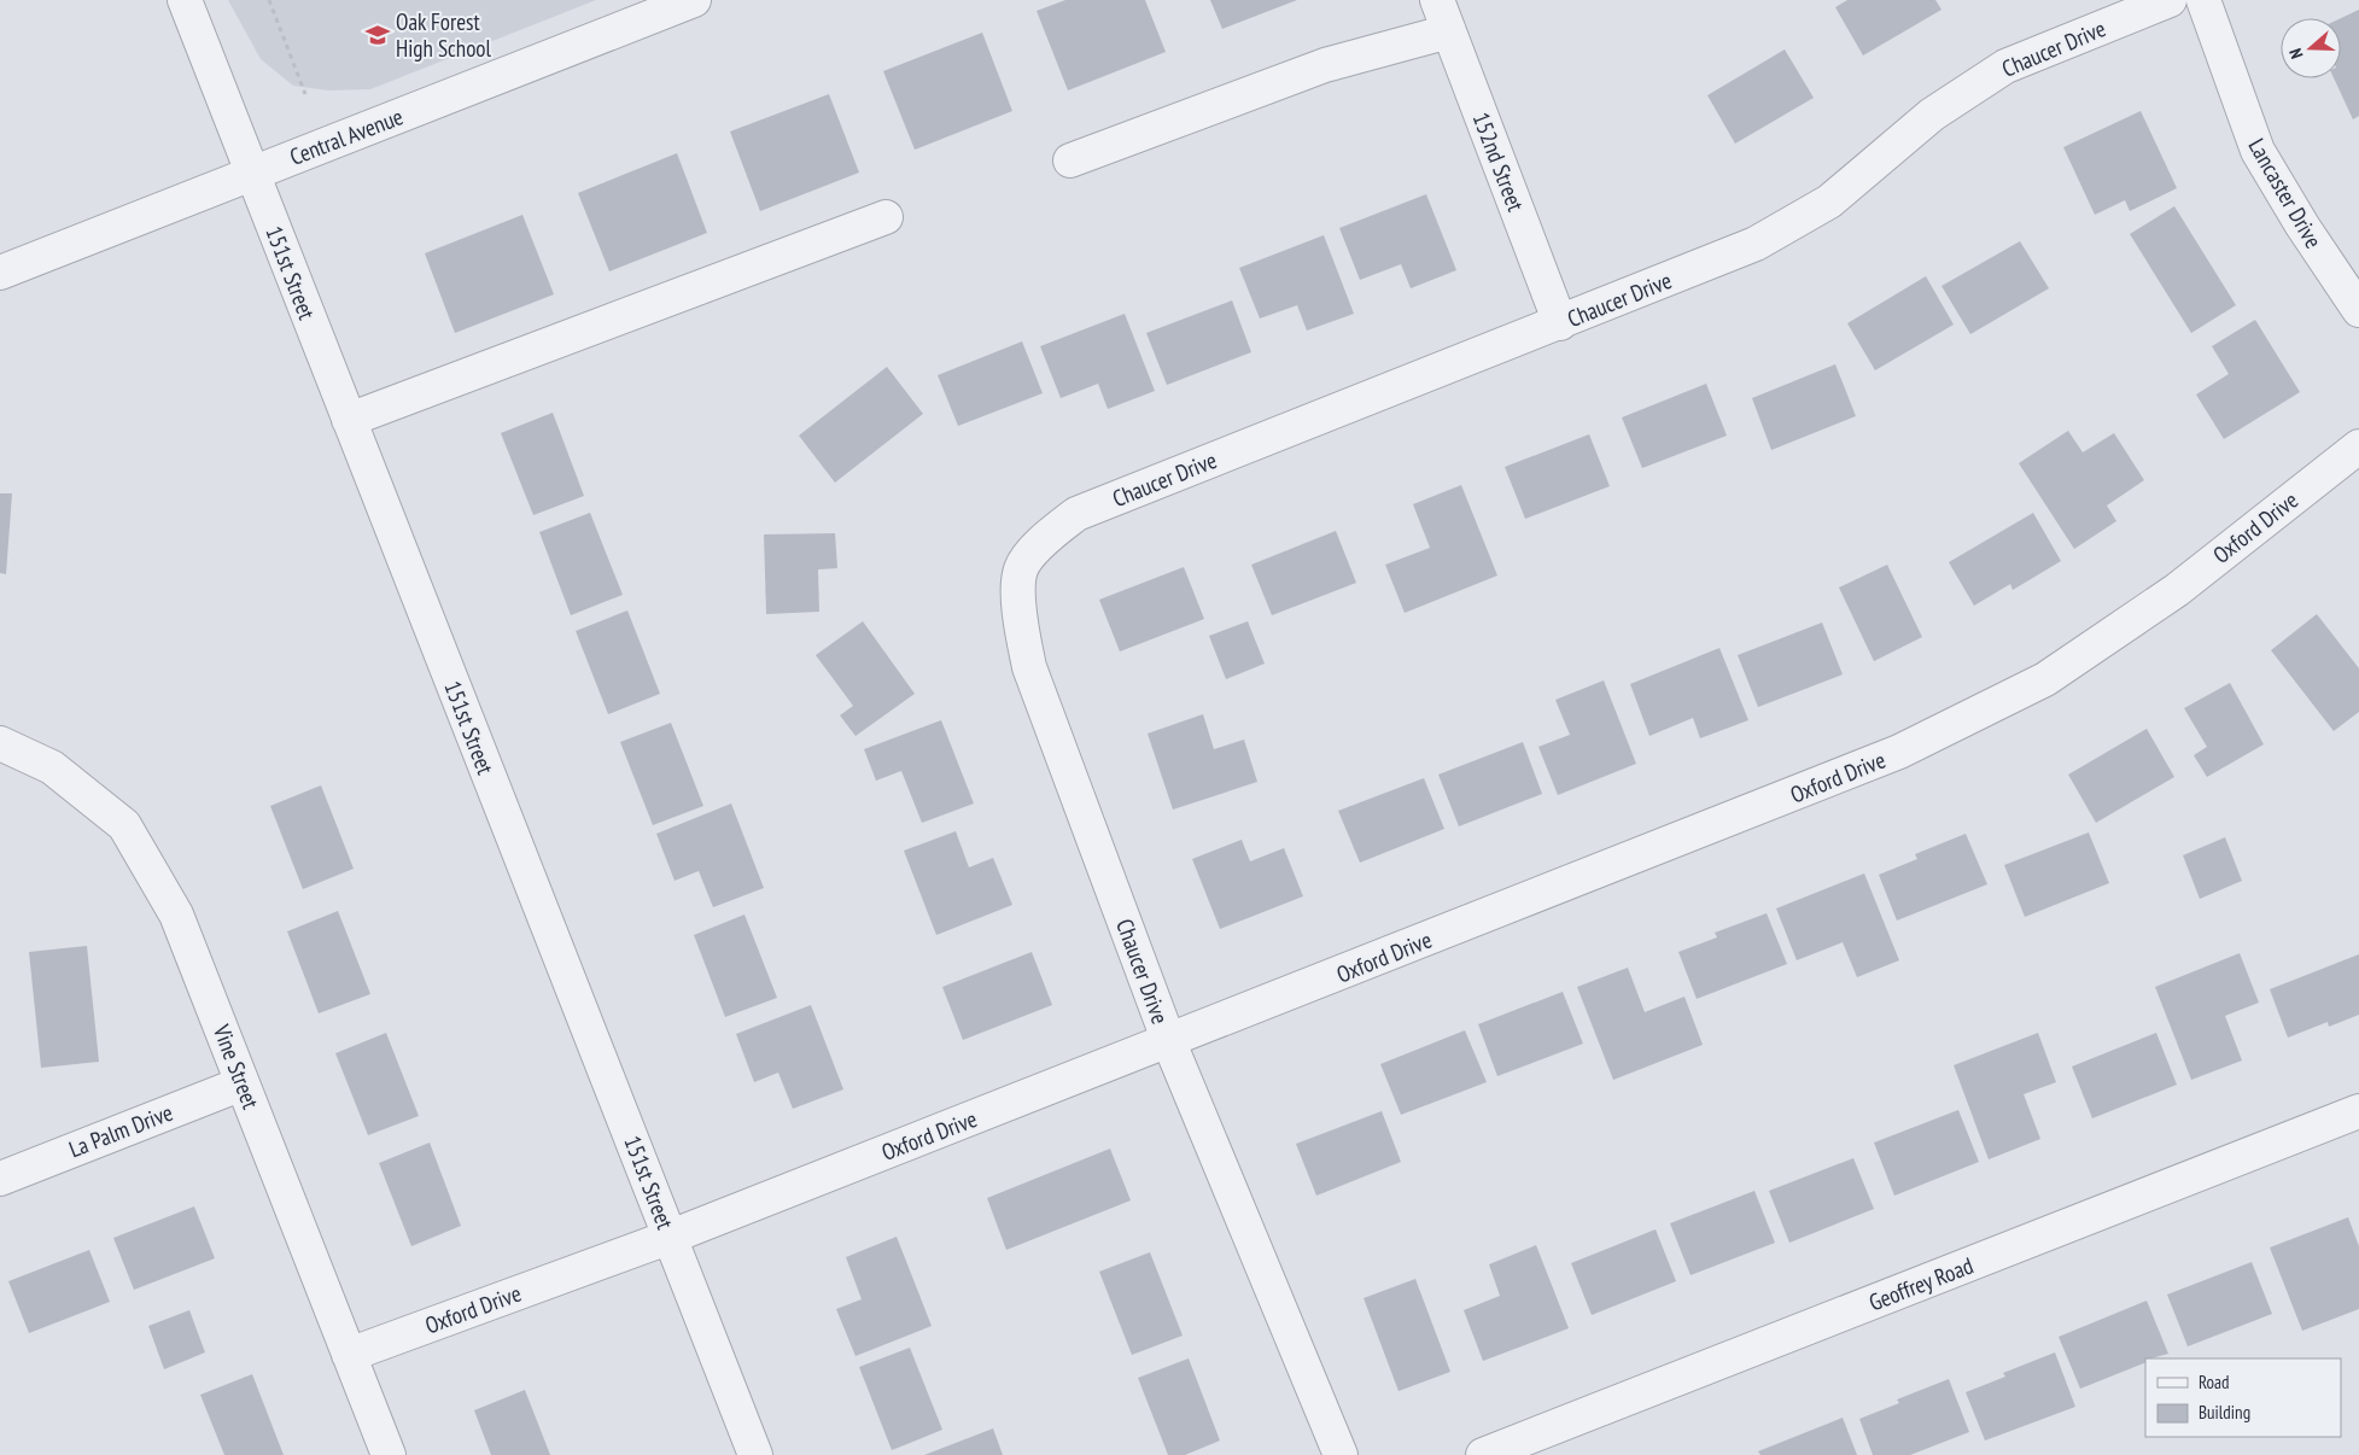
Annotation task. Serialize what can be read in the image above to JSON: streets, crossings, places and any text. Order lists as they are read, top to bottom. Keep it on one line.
{"streets":{"street":["Chaucer Drive","Central Avenue","152nd Street","Lancaster Drive","151st Street","Oxford Drive","Vine Street","La Palm Drive","Geoffrey Road"]},"crossings":[["Chaucer Drive","152nd Street"],["Chaucer Drive","Oxford Drive"],["Central Avenue","151st Street"],["151st Street","Oxford Drive"],["Oxford Drive","Vine Street"],["Vine Street","La Palm Drive"]],"places":{"school or university":["Oak Forest High School"]},"legend":["Road","Building"],"north":"left"}
